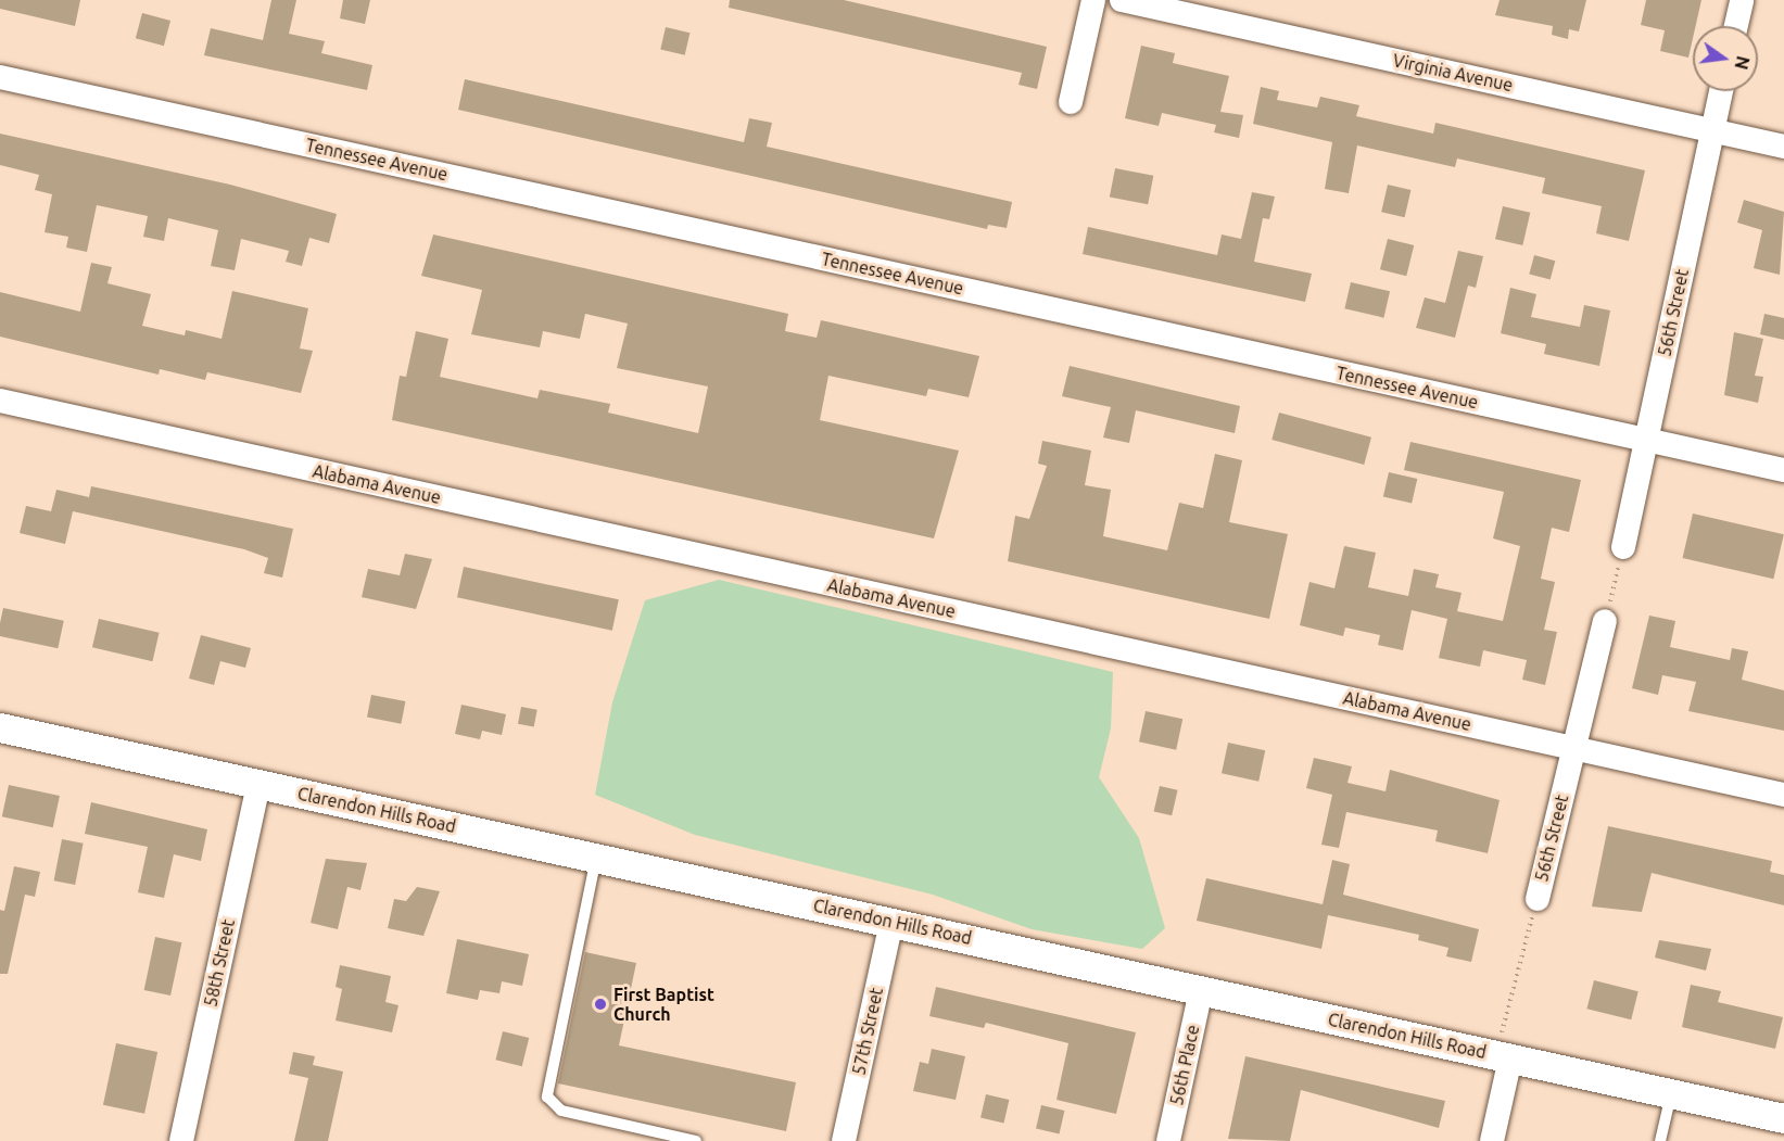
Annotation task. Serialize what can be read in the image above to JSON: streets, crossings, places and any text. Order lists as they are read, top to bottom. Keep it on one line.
{"streets":{"street":["Virginia Avenue","Tennessee Avenue","56th Street","Alabama Avenue","Clarendon Hills Road","58th Street","57th Street","56th Place"]},"crossings":[["Virginia Avenue","56th Street"],["Tennessee Avenue","56th Street"],["56th Street","Alabama Avenue"],["56th Street","Clarendon Hills Road"],["Clarendon Hills Road","58th Street"],["Clarendon Hills Road","57th Street"],["Clarendon Hills Road","56th Place"]],"places":["First Baptist Church"],"north":"right"}
